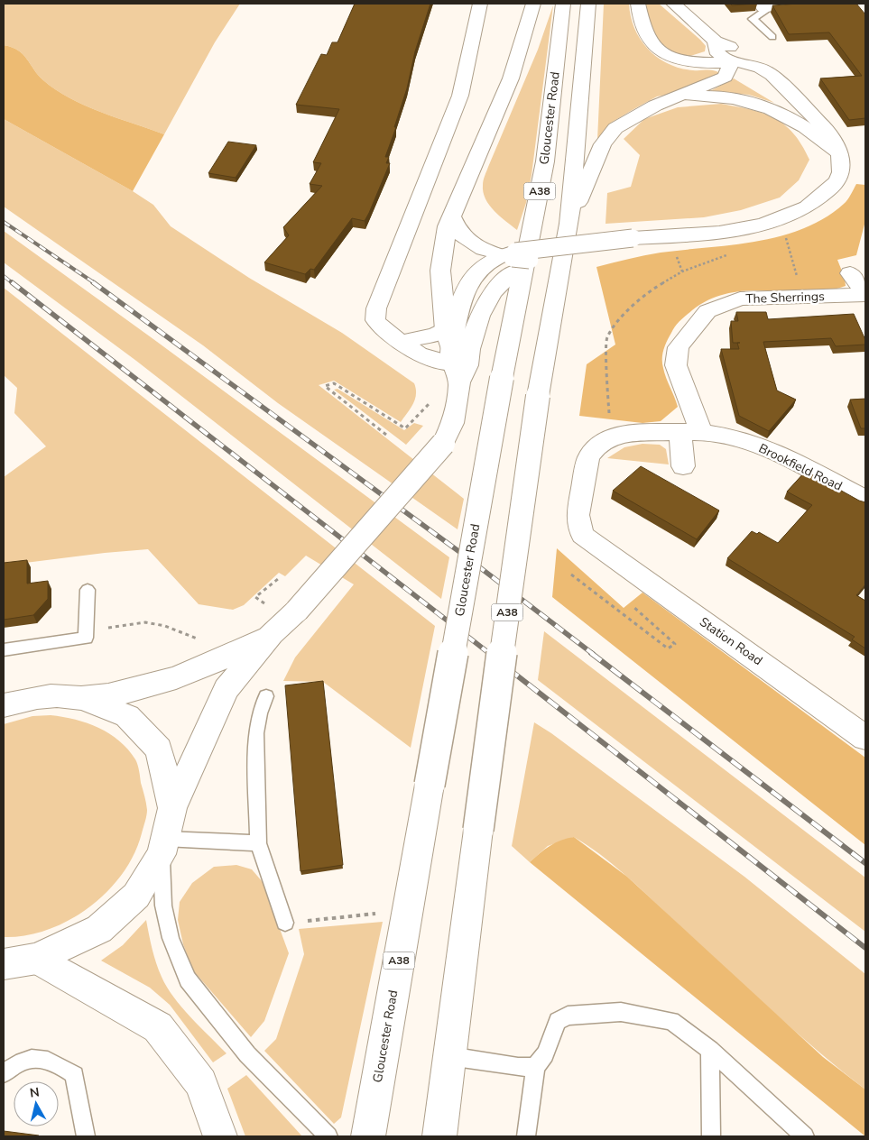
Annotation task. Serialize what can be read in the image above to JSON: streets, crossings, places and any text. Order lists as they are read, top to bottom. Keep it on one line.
{"streets":{"main road":["Gloucester Road","A38","The Sherrings","Brookfield Road","Station Road"]},"crossings":[["The Sherrings","Brookfield Road"],["Brookfield Road","Station Road"]],"north":"top"}
